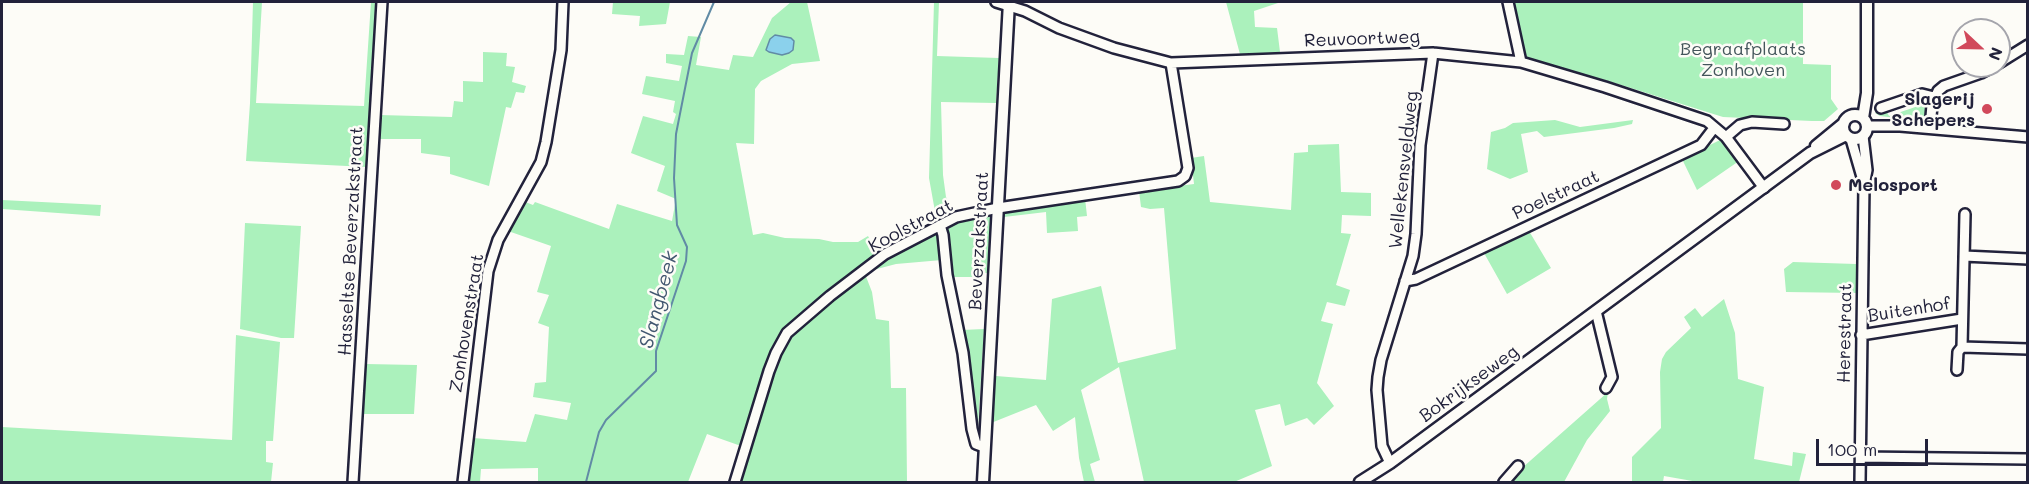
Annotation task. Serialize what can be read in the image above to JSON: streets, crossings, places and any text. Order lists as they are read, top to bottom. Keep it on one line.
{"streets":{"street":["Reuvoortweg","Wellekensveldweg","Poelstraat","Koolstraat","Hasseltse Beverzakstraat","Beverzakstraat","Buitenhof","Zonhovenstraat","Herestraat","Bokrijkseweg"]},"crossings":[["Reuvoortweg","Wellekensveldweg"],["Reuvoortweg","Poelstraat"],["Reuvoortweg","Koolstraat"],["Reuvoortweg","Beverzakstraat"],["Reuvoortweg","Bokrijkseweg"],["Wellekensveldweg","Poelstraat"],["Wellekensveldweg","Bokrijkseweg"],["Koolstraat","Beverzakstraat"],["Buitenhof","Herestraat"],["Herestraat","Bokrijkseweg"]],"water":["Slangbeek"],"parks":["Begraafplaats Zonhoven"],"places":["Slagerij Schepers","Melosport"],"scale_bar":"100 m","north":"right"}
